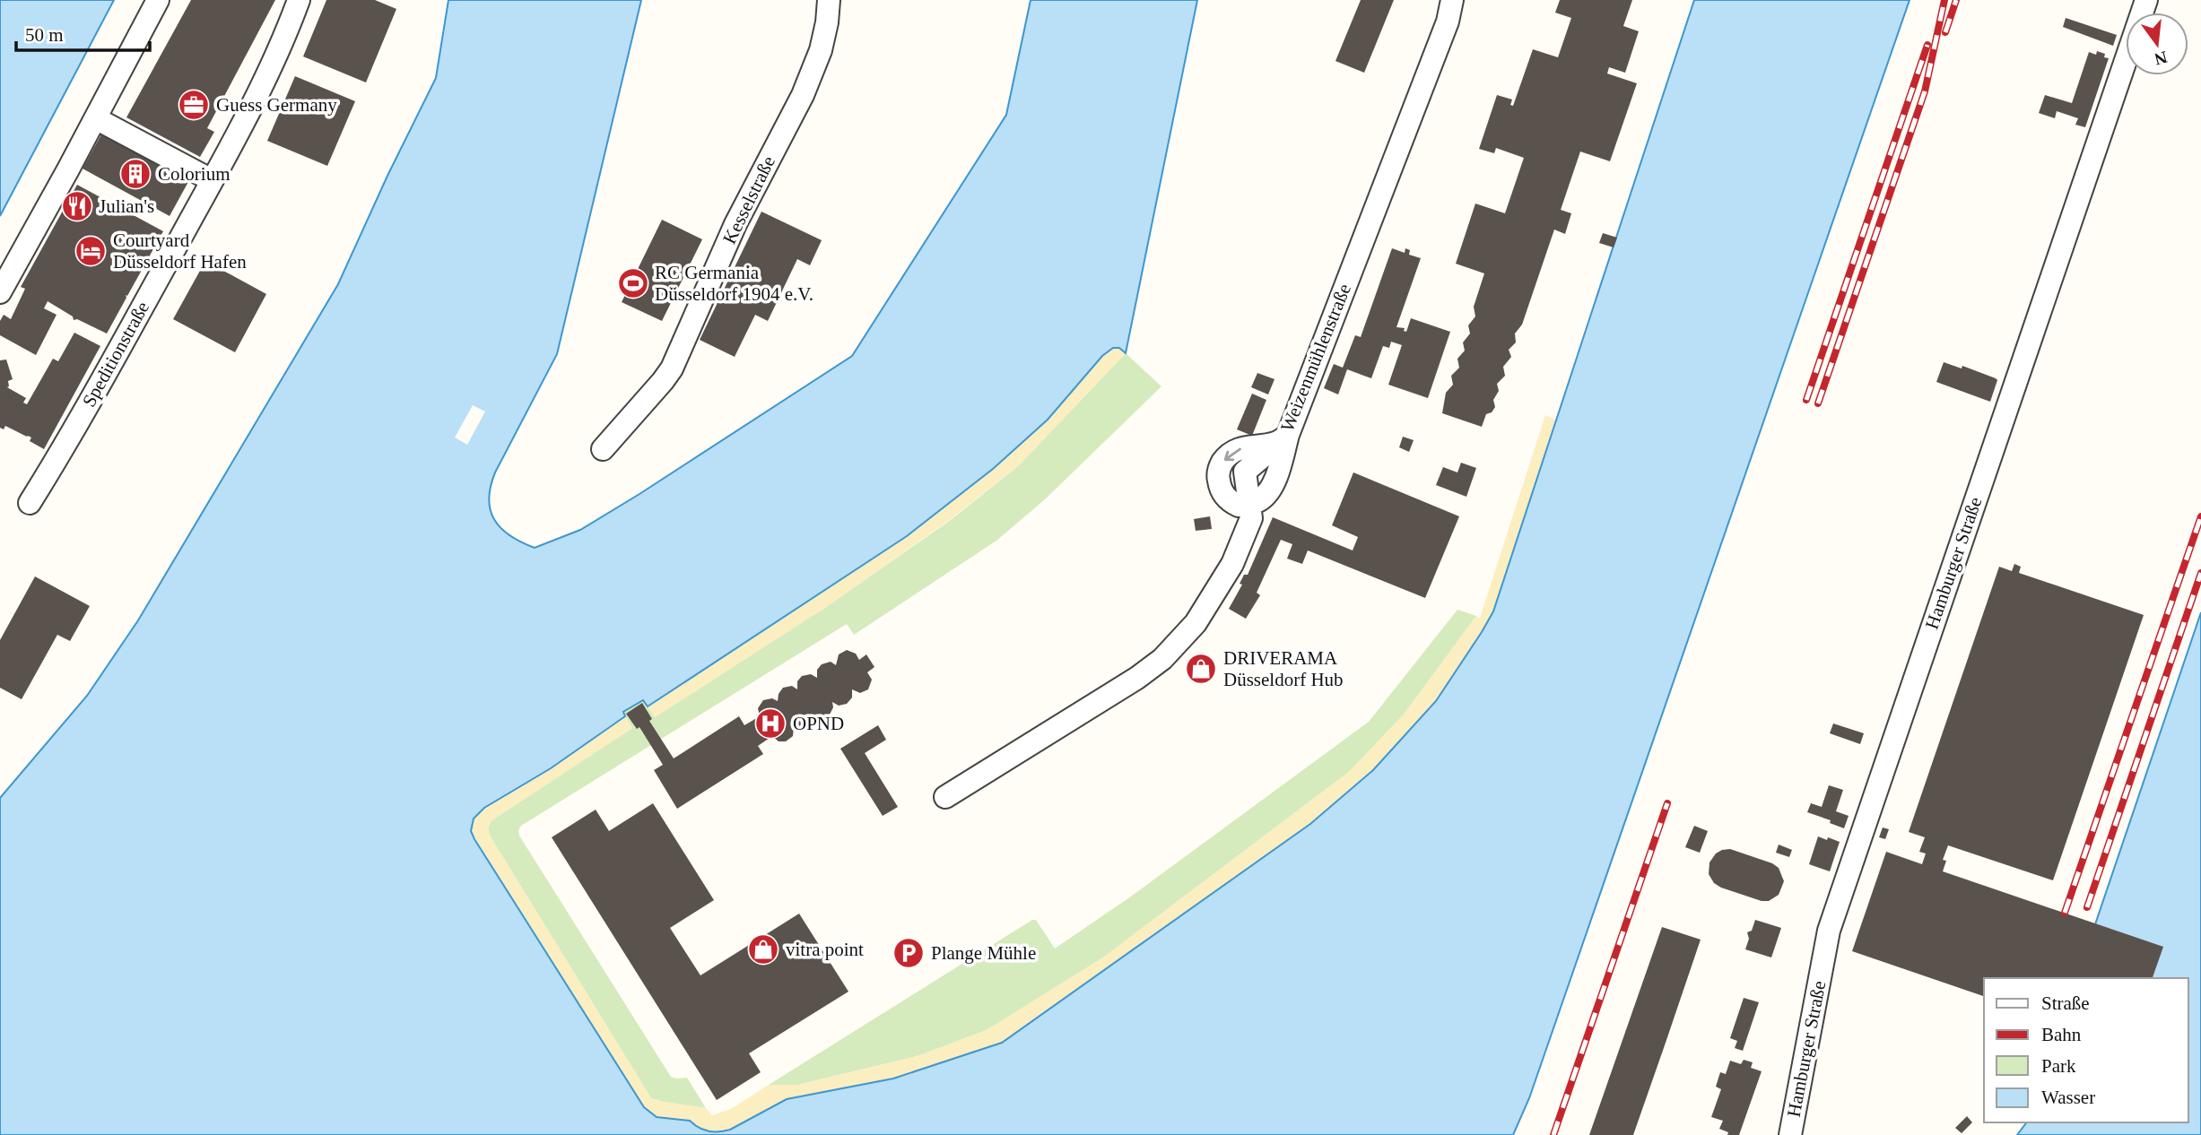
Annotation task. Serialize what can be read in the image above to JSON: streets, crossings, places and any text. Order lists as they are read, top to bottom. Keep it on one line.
{"streets":{"street":["Kesselstraße","Speditionstraße","Weizenmühlenstraße","Hamburger Straße"]},"places":{"office":["Guess Germany"],"building":["Colorium"],"restaurant":["Julian's"],"hotel":["Courtyard Düsseldorf Hafen"],"sports":["RC Germania Düsseldorf 1904 e.V."],"shop":["DRIVERAMA Düsseldorf Hub","vitra point"],"hospital":["OPND"],"parking":["Plange Mühle"]},"legend":["Straße","Bahn","Park","Wasser"],"scale_bar":"50 m","north":"bottom"}
